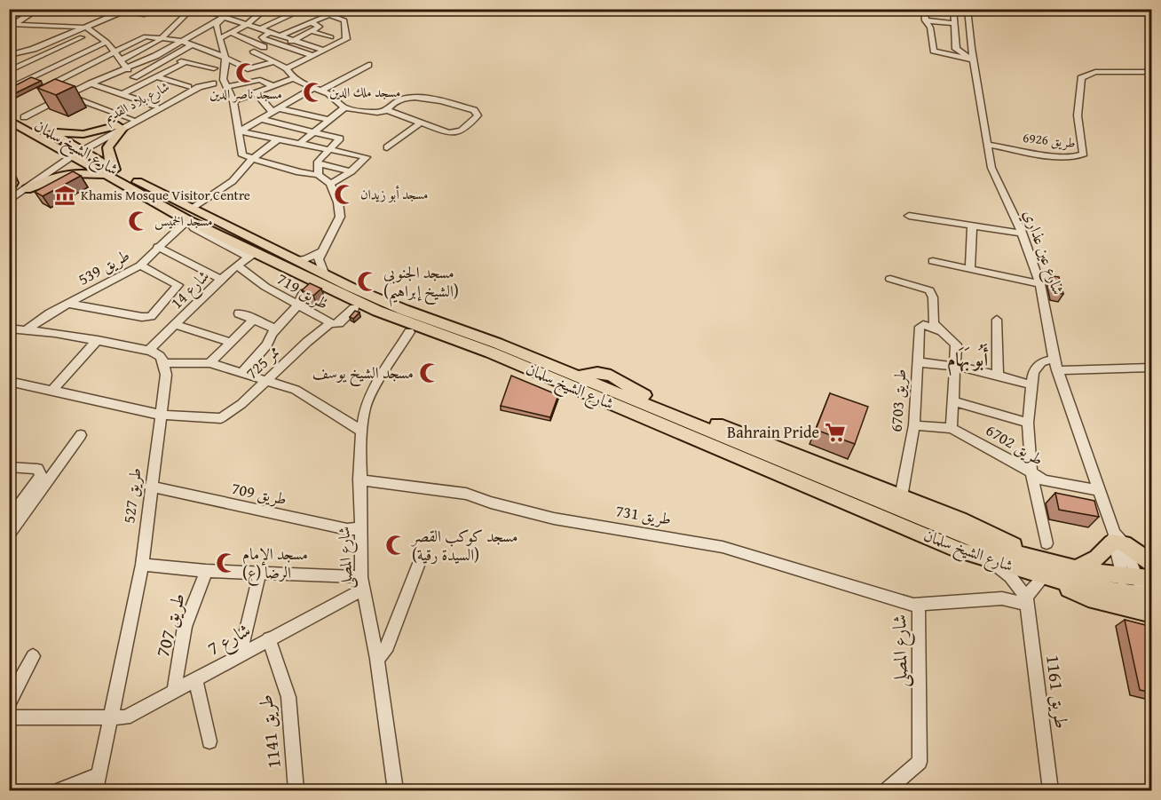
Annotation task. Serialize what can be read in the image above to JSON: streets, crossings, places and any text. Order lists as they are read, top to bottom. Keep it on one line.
{"streets":{"main road":["شارع الشيخ سلمان"],"street":["شارع بلاد القديم","طريق 6926","شارع عين عذاري","طريق 539","شارع 14","طريق 719","ممر 725","طريق 6703","طريق 6702","طريق 709","طريق 527","طريق 731","شارع المصلى","طريق 707","شارع 7","طريق 1161","طريق 1141"]},"crossings":[["شارع بلاد القديم","شارع الشيخ سلمان"],["طريق 6926","شارع عين عذاري"],["شارع الشيخ سلمان","شارع عين عذاري"],["شارع الشيخ سلمان","طريق 539"],["شارع الشيخ سلمان","شارع 14"],["شارع عين عذاري","طريق 6702"],["شارع 14","طريق 719"],["طريق 719","ممر 725"],["ممر 725","طريق 527"],["طريق 6703","طريق 6702"],["طريق 709","طريق 527"],["طريق 709","شارع المصلى"],["طريق 527","طريق 707"],["طريق 527","شارع 7"],["طريق 731","شارع المصلى"],["شارع المصلى","طريق 707"],["شارع المصلى","شارع 7"],["شارع المصلى","طريق 1161"],["طريق 707","شارع 7"],["شارع 7","طريق 1141"]],"districts":["أَبُو بَهَام"],"places":{"mosque":["مسجد ناصر الدين","مسجد ملك الدين","مسجد أبو زيدان","مسجد الخميس","مسجد الجنوبي (الشيخ إبراهيم)","مسجد الشيخ يوسف","مسجد كوكب القصر (السيدة رقية)","مسجد الإمام الرضا (ع)"],"museum":["Khamis Mosque Visitor Centre"],"supermarket":["Bahrain Pride"]}}
